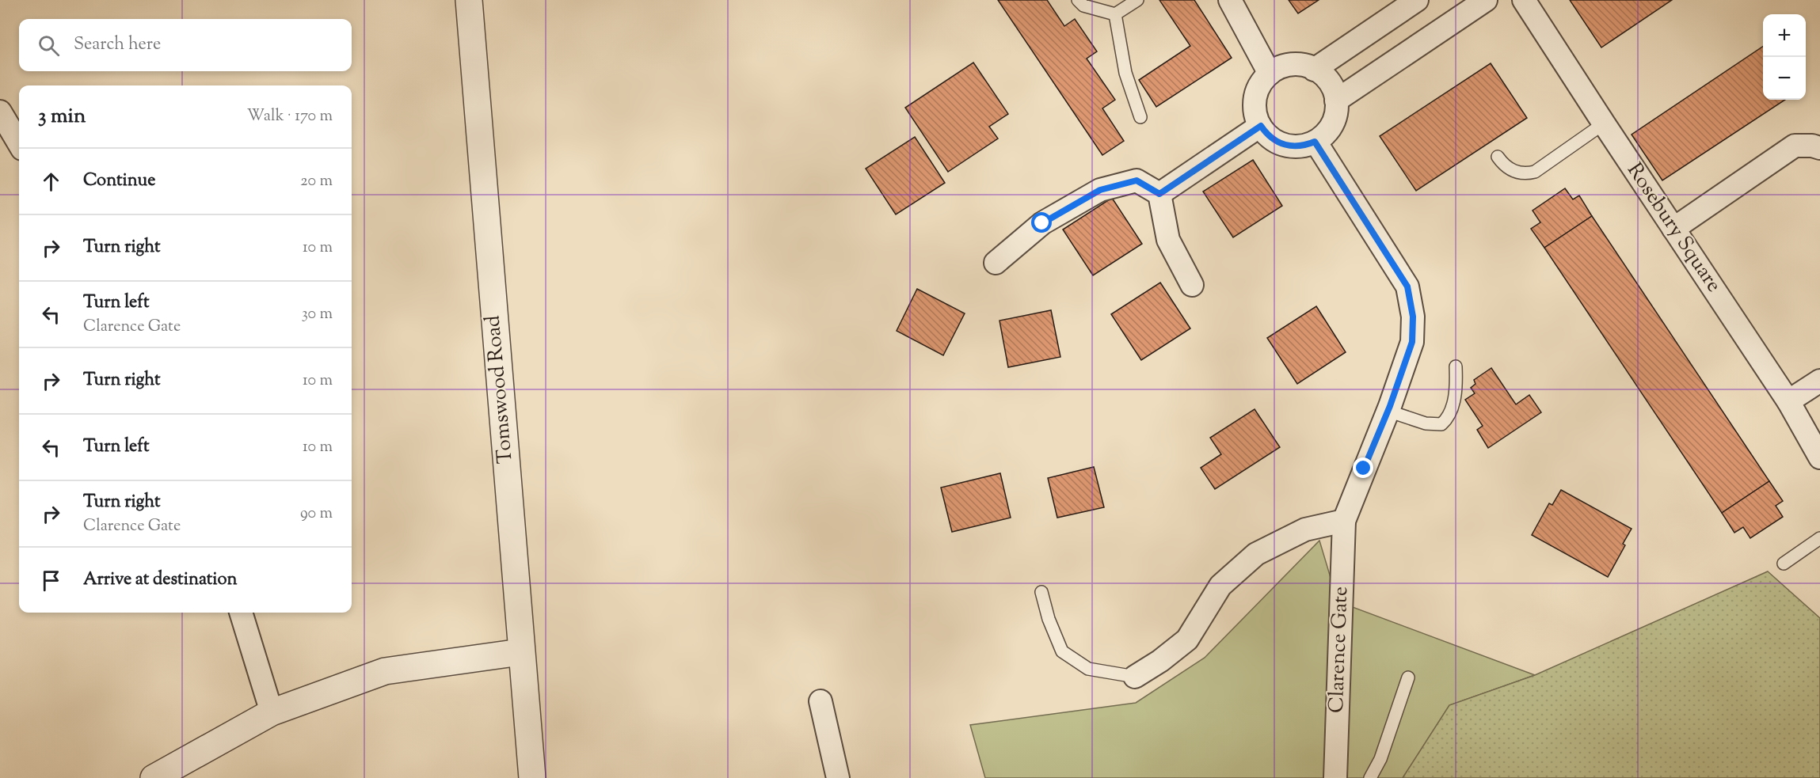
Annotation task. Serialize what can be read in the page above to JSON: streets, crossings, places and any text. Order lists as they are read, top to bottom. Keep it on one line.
{"streets":{"street":["Rosebury Square","Tomswood Road","Clarence Gate"]},"page":{"map_buttons":["+","−"],"search":"Search here","heading":["3 min","Walk · 170 m"],"list":[["Continue","20 m"],["Turn right","10 m"],["Turn left","Clarence Gate","30 m"],["Turn right","10 m"],["Turn left","10 m"],["Turn right","Clarence Gate","90 m"],"Arrive at destination"]}}
